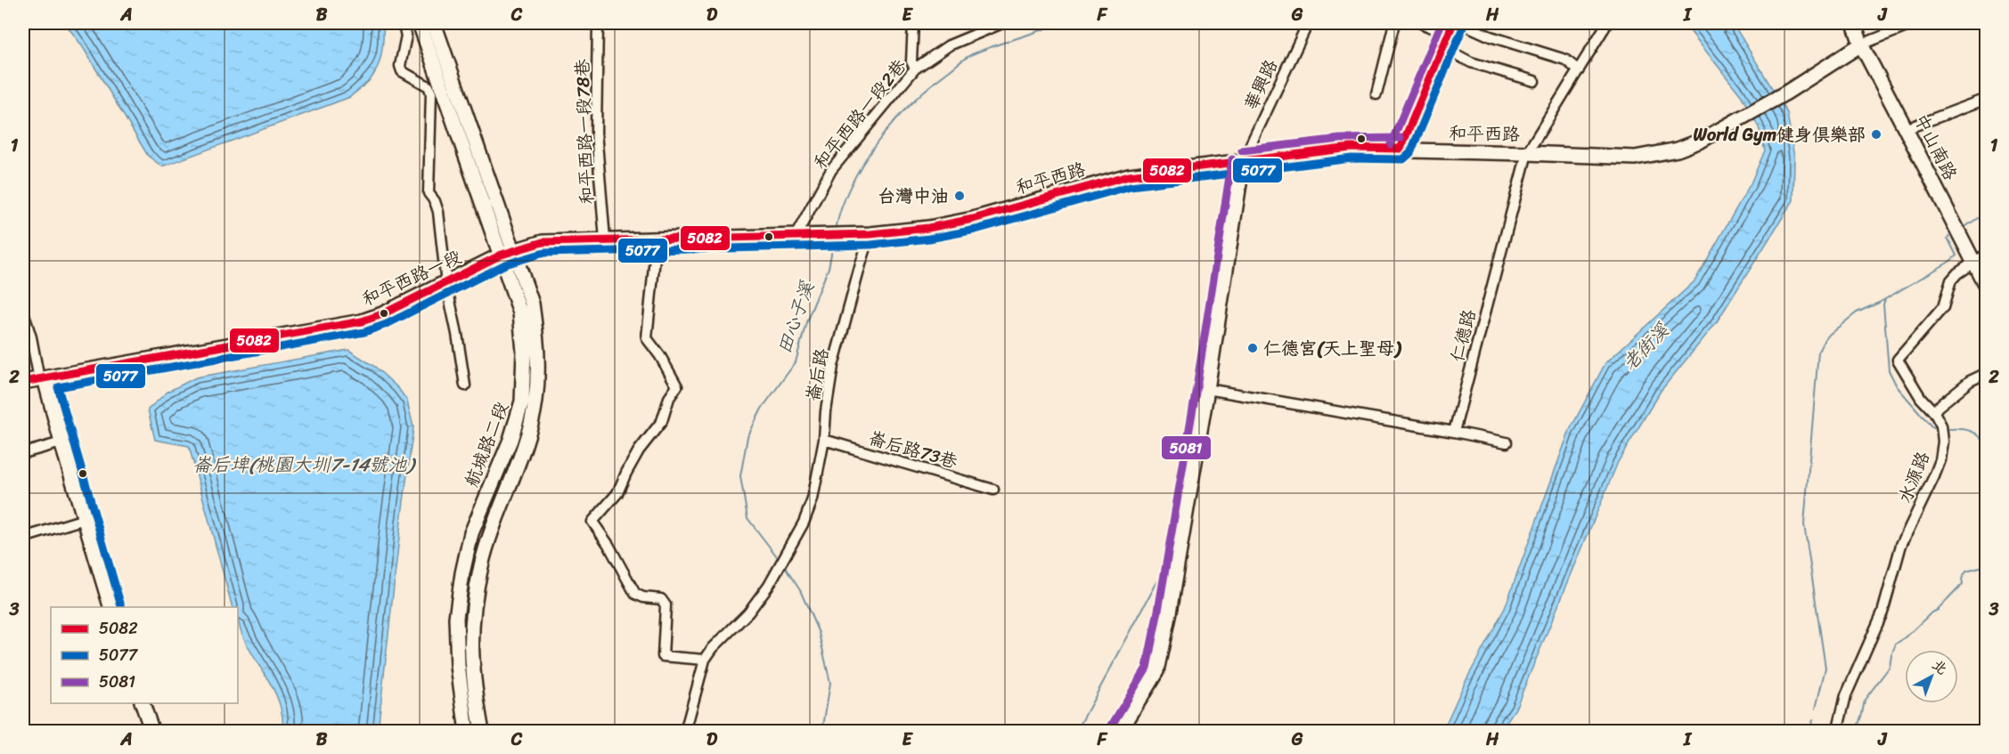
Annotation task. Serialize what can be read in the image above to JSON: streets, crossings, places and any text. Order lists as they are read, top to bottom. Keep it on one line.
{"streets":{"street":["華興路","和平西路一段2巷","和平西路一段78巷","和平西路","中山南路","和平西路一段","仁德路","崙后路","航城路二段","崙后路73巷","水源路"]},"crossings":[["華興路","和平西路"],["和平西路一段2巷","和平西路一段"],["和平西路一段78巷","和平西路一段"],["和平西路","中山南路"],["和平西路","和平西路一段"],["和平西路","仁德路"],["和平西路","崙后路"],["中山南路","水源路"],["和平西路一段","航城路二段"],["崙后路","崙后路73巷"]],"water":["田心子溪","老街溪","崙后埤(桃園大圳7-14號池)"],"places":["World Gym健身俱樂部","台灣中油","仁德宮(天上聖母)"],"lines":["transit line 5082","transit line 5081","transit line 5077"],"legend":["5082","5077","5081"],"north":"top right","grid":{"columns":["A","B","C","D","E","F","G","H","I","J"],"rows":["1","2","3"]}}
